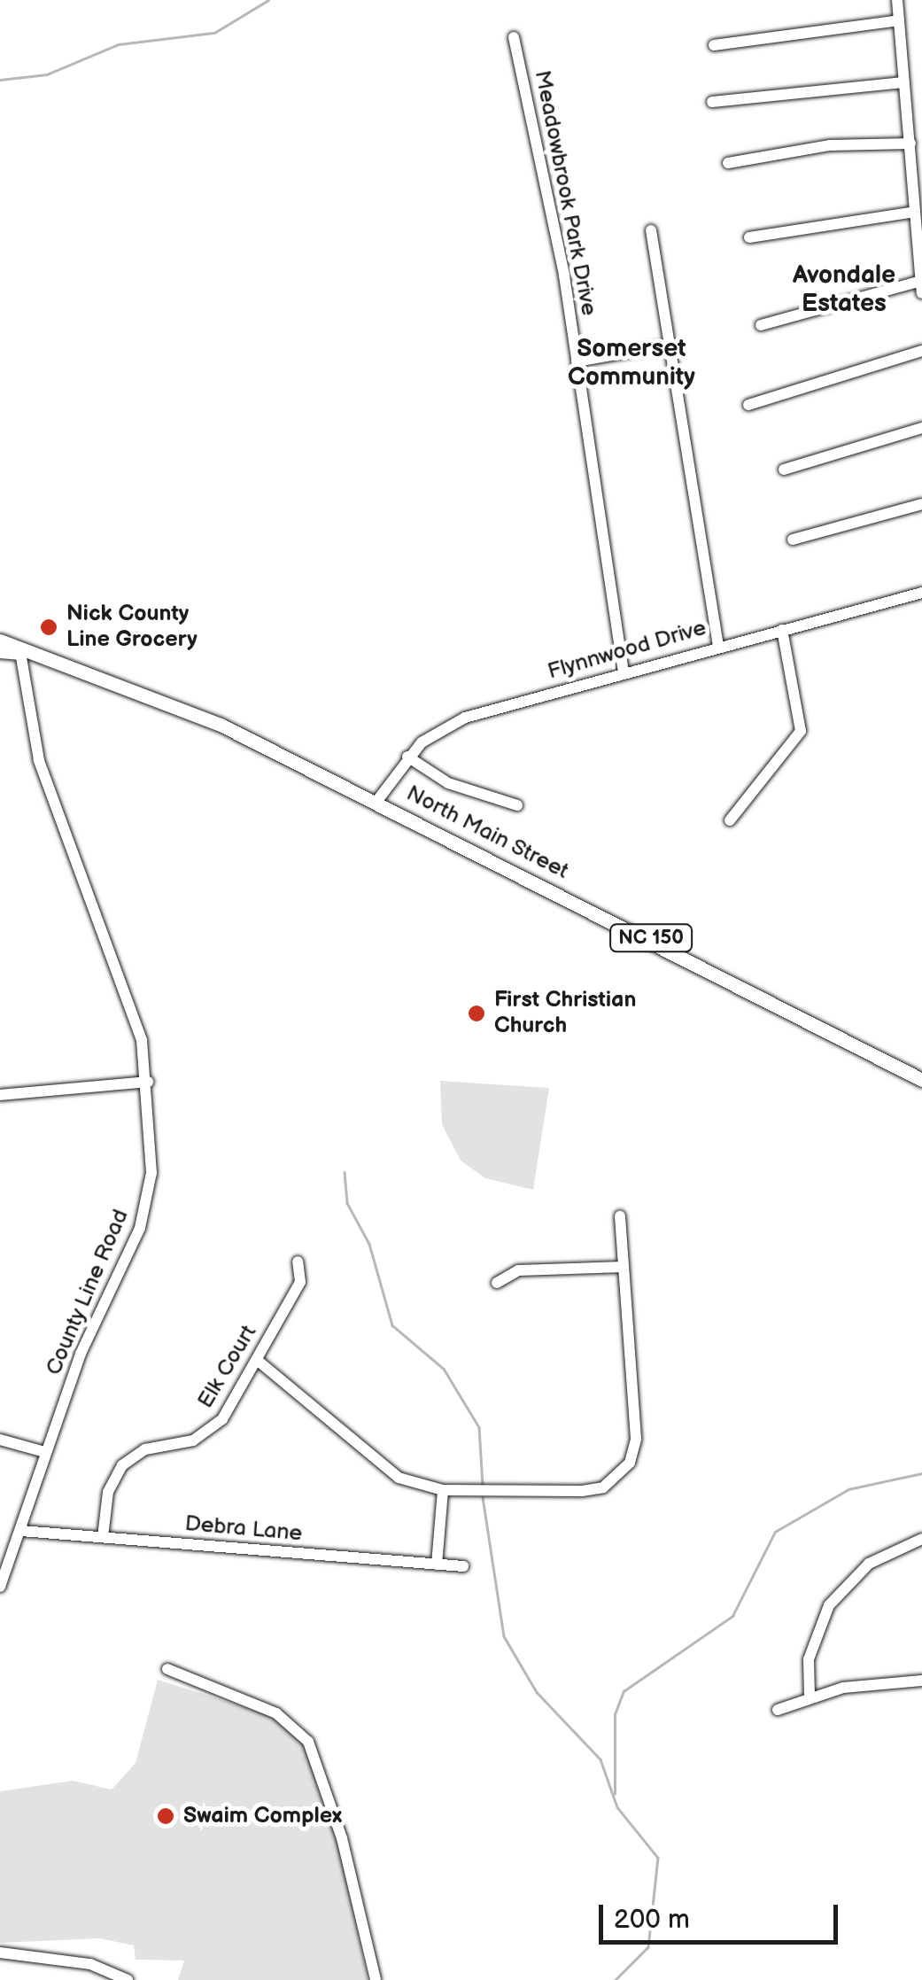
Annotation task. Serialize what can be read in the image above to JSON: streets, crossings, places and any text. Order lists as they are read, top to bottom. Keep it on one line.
{"streets":{"main road":["North Main Street","NC 150"],"street":["Meadowbrook Park Drive","Flynnwood Drive","County Line Road","Elk Court","Debra Lane"]},"crossings":[["Meadowbrook Park Drive","Flynnwood Drive"],["Flynnwood Drive","North Main Street"],["North Main Street","County Line Road"],["County Line Road","Debra Lane"],["Elk Court","Debra Lane"]],"districts":["Avondale Estates","Somerset Community"],"places":["Nick County Line Grocery","First Christian Church","Swaim Complex"],"scale_bar":"200 m"}
